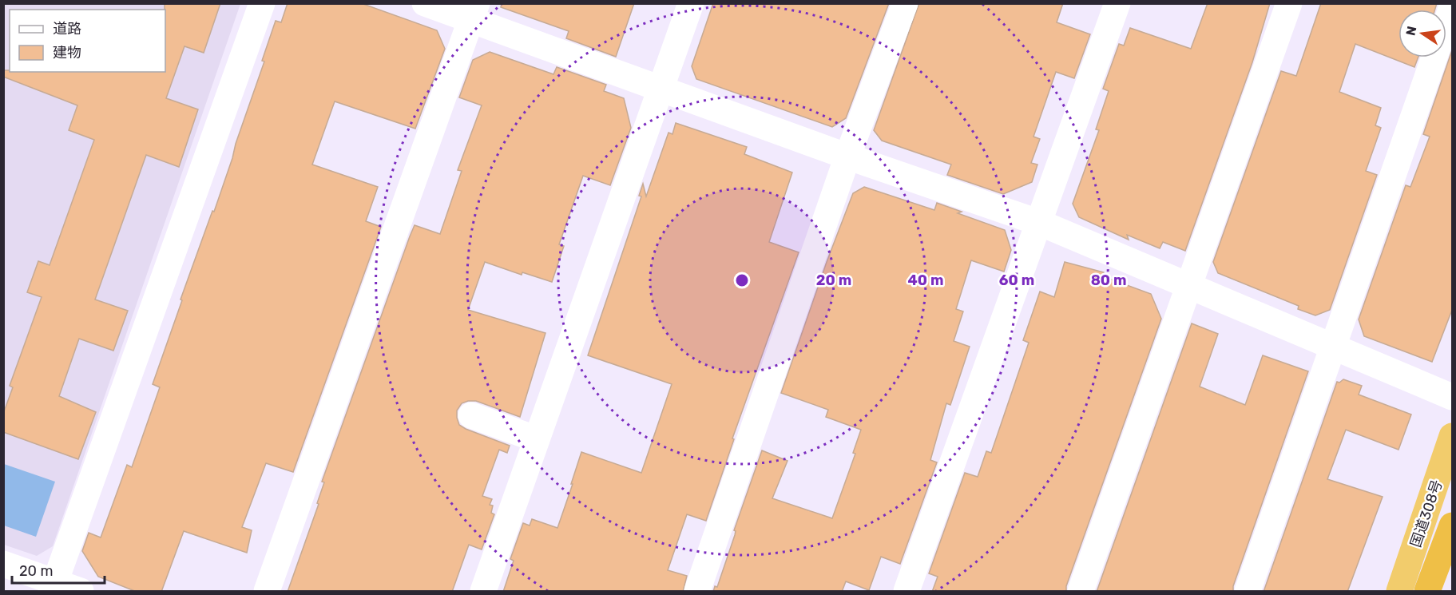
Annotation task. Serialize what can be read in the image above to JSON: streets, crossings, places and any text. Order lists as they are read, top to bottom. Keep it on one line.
{"streets":{"highway":["国道308号"]},"legend":["道路","建物"],"scale_bar":"20 m","north":"left","rings":["20 m","40 m","60 m","80 m"]}
